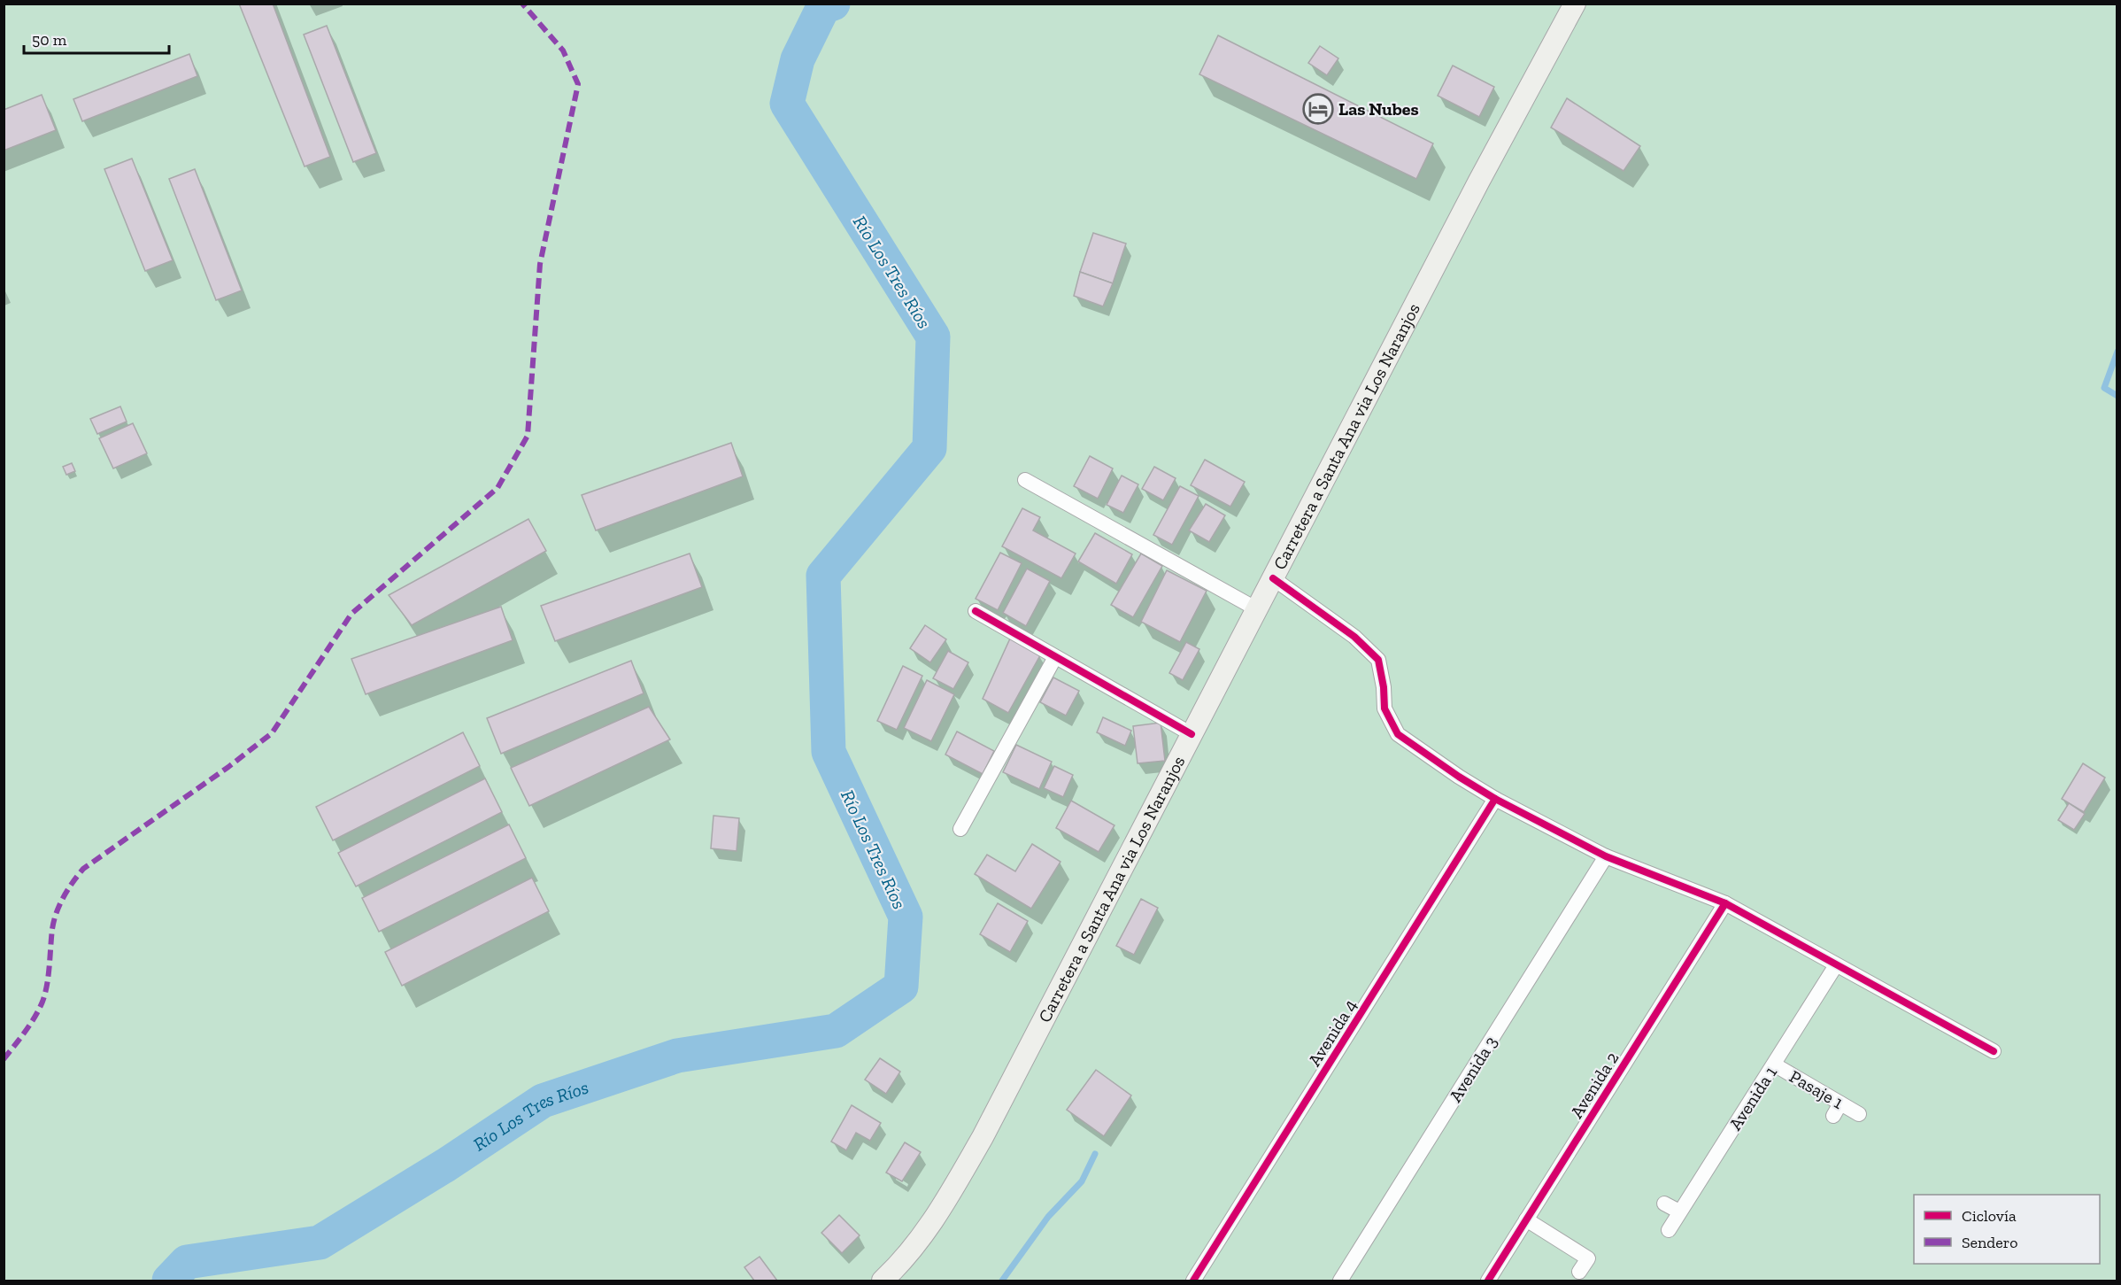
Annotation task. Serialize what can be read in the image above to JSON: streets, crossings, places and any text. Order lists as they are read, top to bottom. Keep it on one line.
{"streets":{"main road":["Carretera a Santa Ana via Los Naranjos"],"street":["Avenida 4","Avenida 3","Avenida 2","Pasaje 1","Avenida 1"]},"crossings":[["Pasaje 1","Avenida 1"]],"water":["Río Los Tres Ríos"],"places":{"hotel":["Las Nubes"]},"legend":["Ciclovía","Sendero"],"scale_bar":"50 m"}
